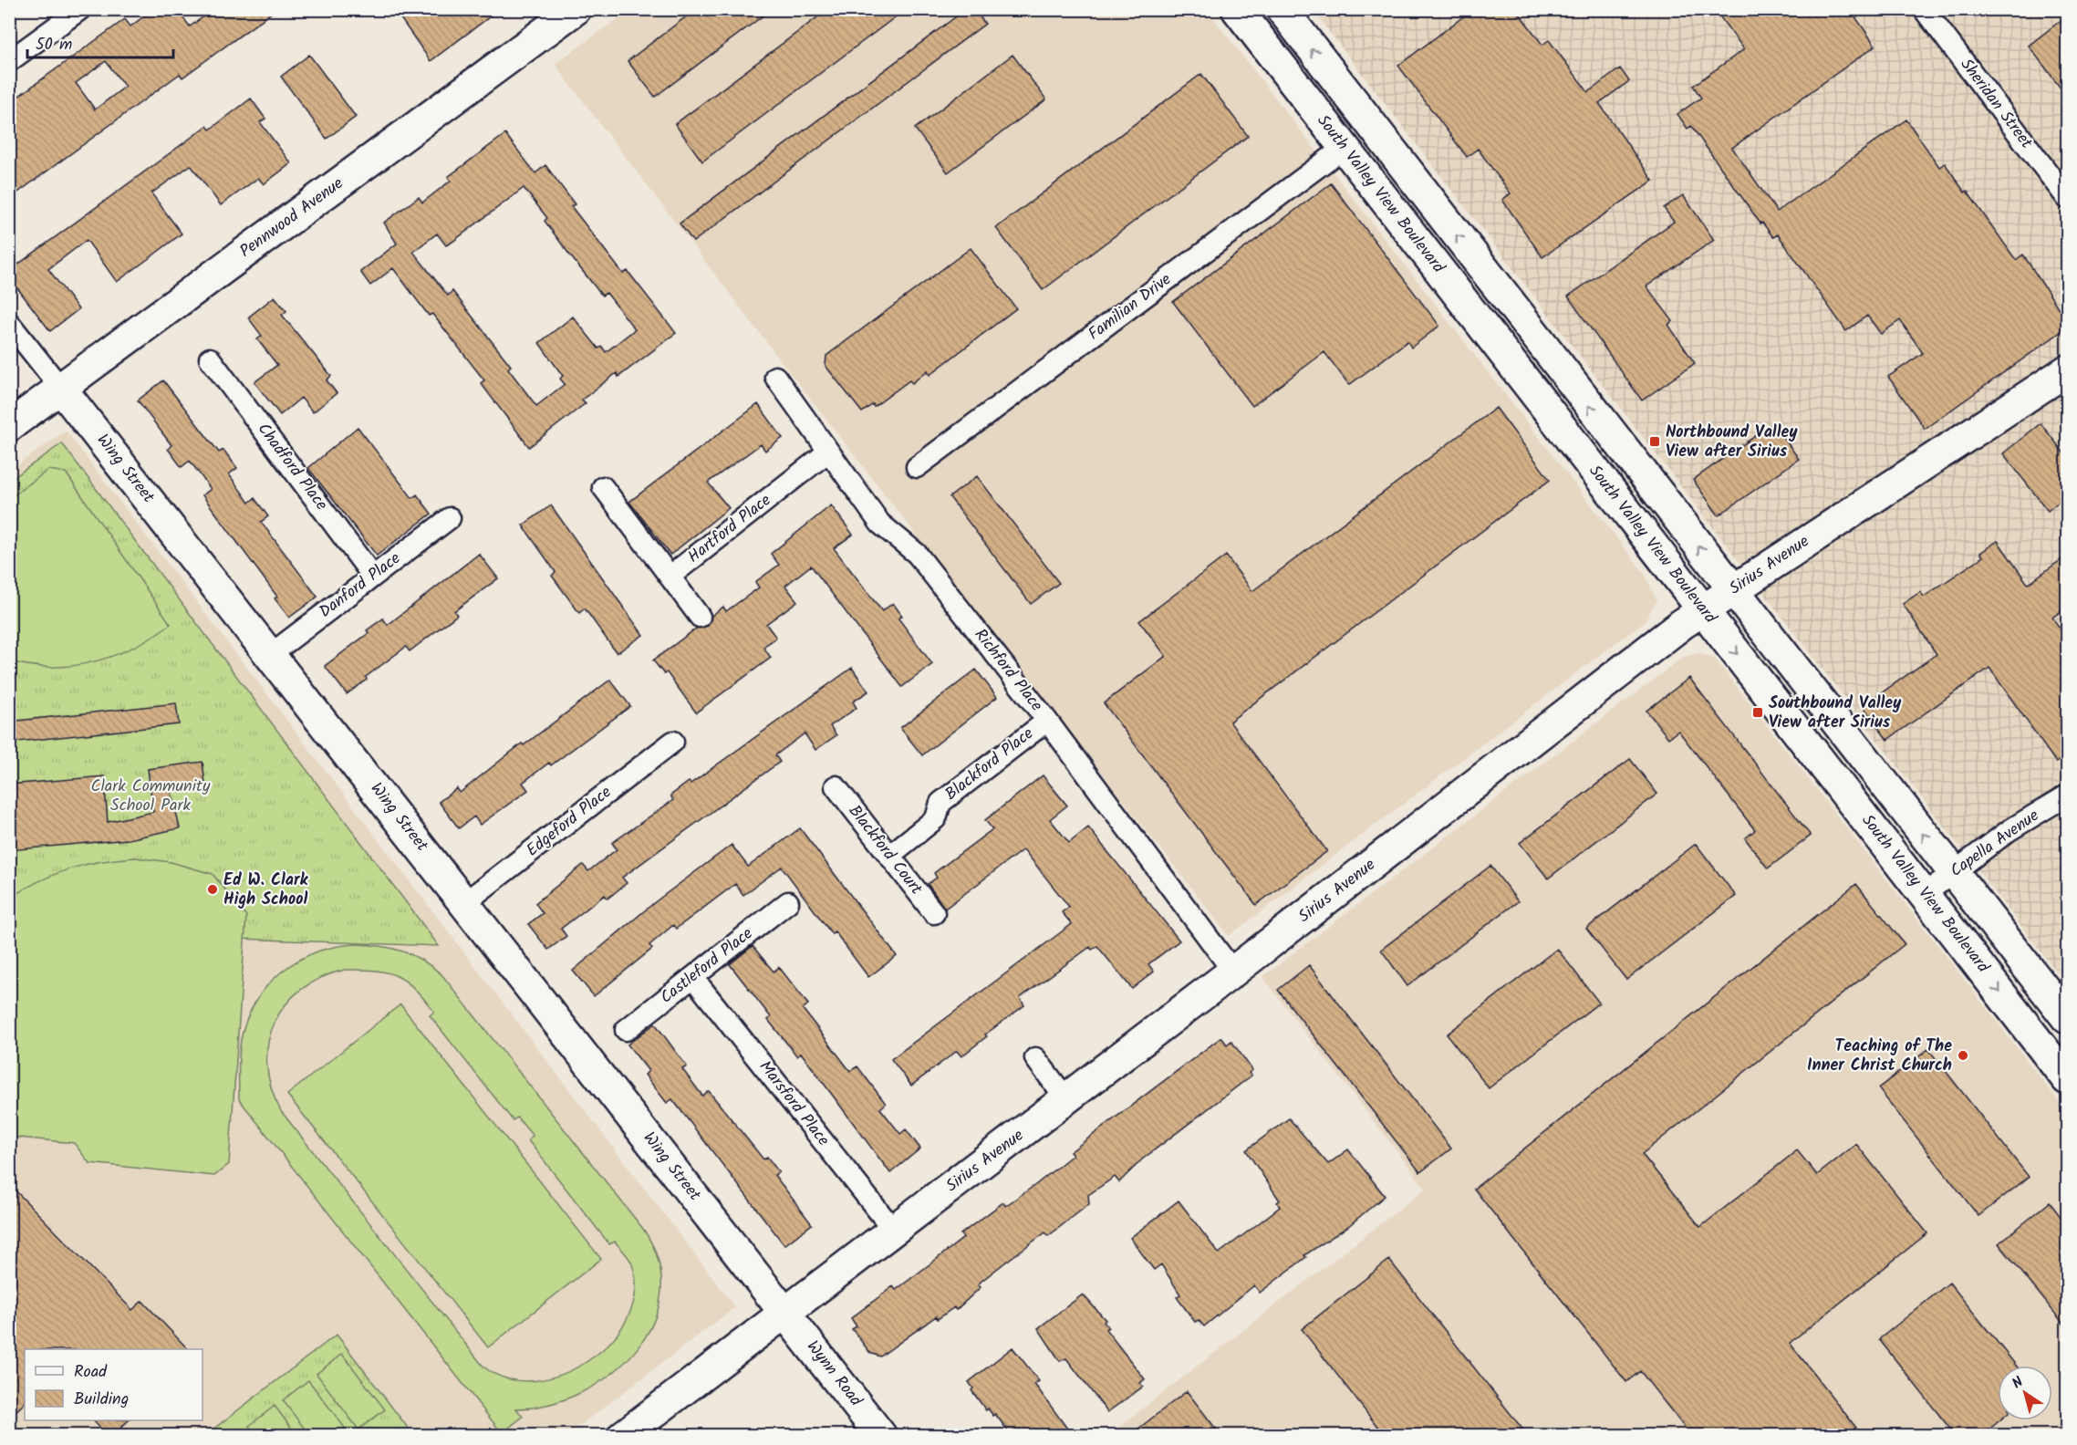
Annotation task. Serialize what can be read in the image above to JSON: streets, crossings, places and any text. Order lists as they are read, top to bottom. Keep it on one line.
{"streets":{"street":["Sheridan Street","South Valley View Boulevard","Pennwood Avenue","Familian Drive","Chadford Place","Wing Street","Hartford Place","Sirius Avenue","Danford Place","Richford Place","Blackford Place","Edgeford Place","Capella Avenue","Blackford Court","Castleford Place","Marsford Place","Wynn Road"]},"crossings":[["South Valley View Boulevard","Familian Drive"],["South Valley View Boulevard","Sirius Avenue"],["South Valley View Boulevard","Capella Avenue"],["Pennwood Avenue","Wing Street"],["Chadford Place","Danford Place"],["Wing Street","Sirius Avenue"],["Wing Street","Danford Place"],["Wing Street","Edgeford Place"],["Wing Street","Wynn Road"],["Hartford Place","Richford Place"],["Sirius Avenue","Richford Place"],["Sirius Avenue","Marsford Place"],["Sirius Avenue","Wynn Road"],["Richford Place","Blackford Place"],["Blackford Place","Blackford Court"],["Castleford Place","Marsford Place"]],"parks":["Clark Community School Park"],"places":{"transit":["Northbound Valley View after Sirius","Southbound Valley View after Sirius"],"other":["Ed W. Clark High School","Teaching of The Inner Christ Church"]},"legend":["Road","Building"],"scale_bar":"50 m","north":"top left"}
